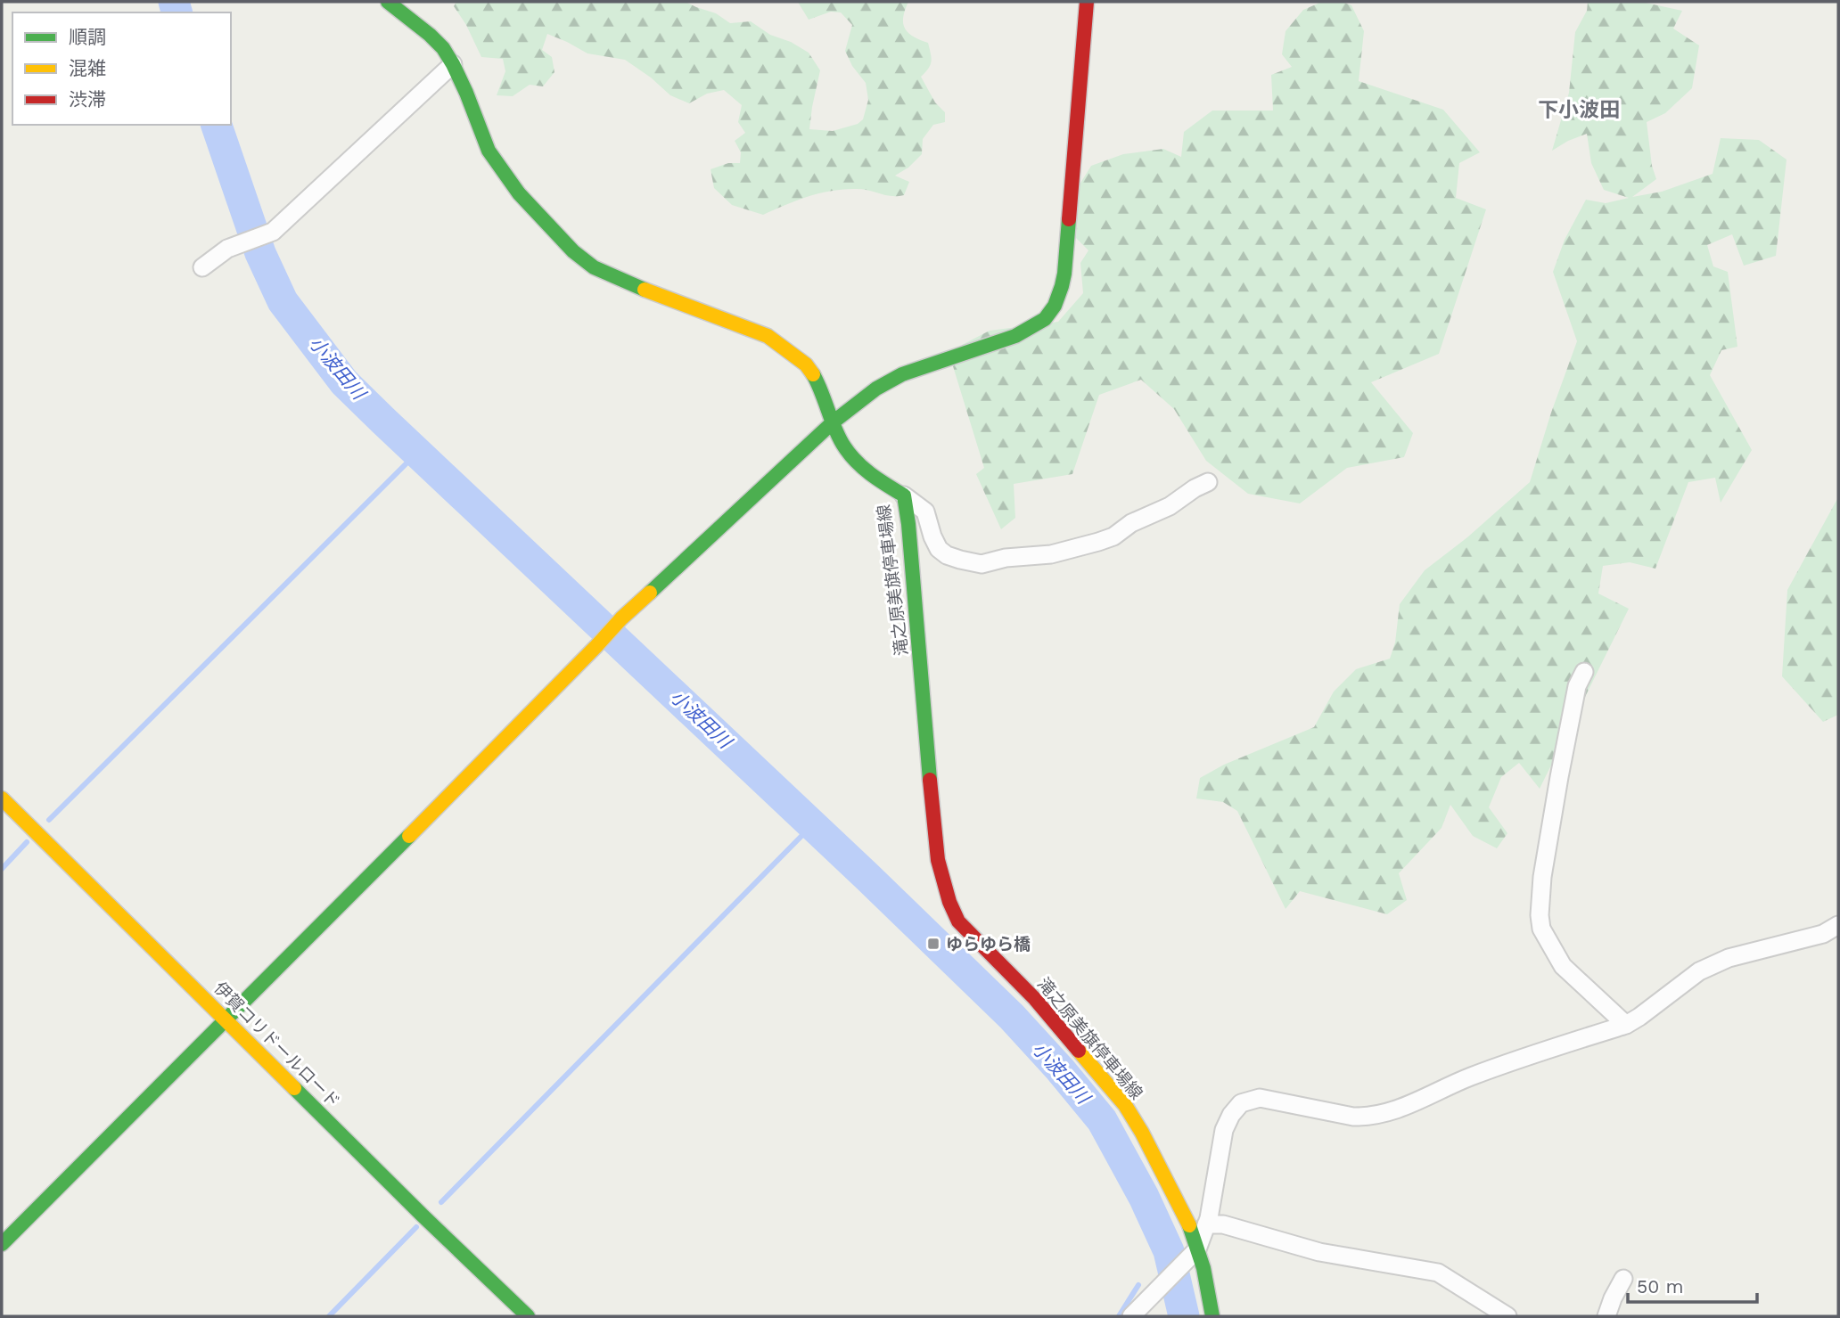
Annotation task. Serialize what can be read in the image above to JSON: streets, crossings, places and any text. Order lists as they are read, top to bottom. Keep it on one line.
{"streets":{"street":["滝之原美旗停車場線","伊賀コリドールロード"]},"districts":["下小波田"],"water":["小波田川"],"places":{"transit":["ゆらゆら橋"]},"legend":["順調","混雑","渋滞"],"scale_bar":"50 m"}
